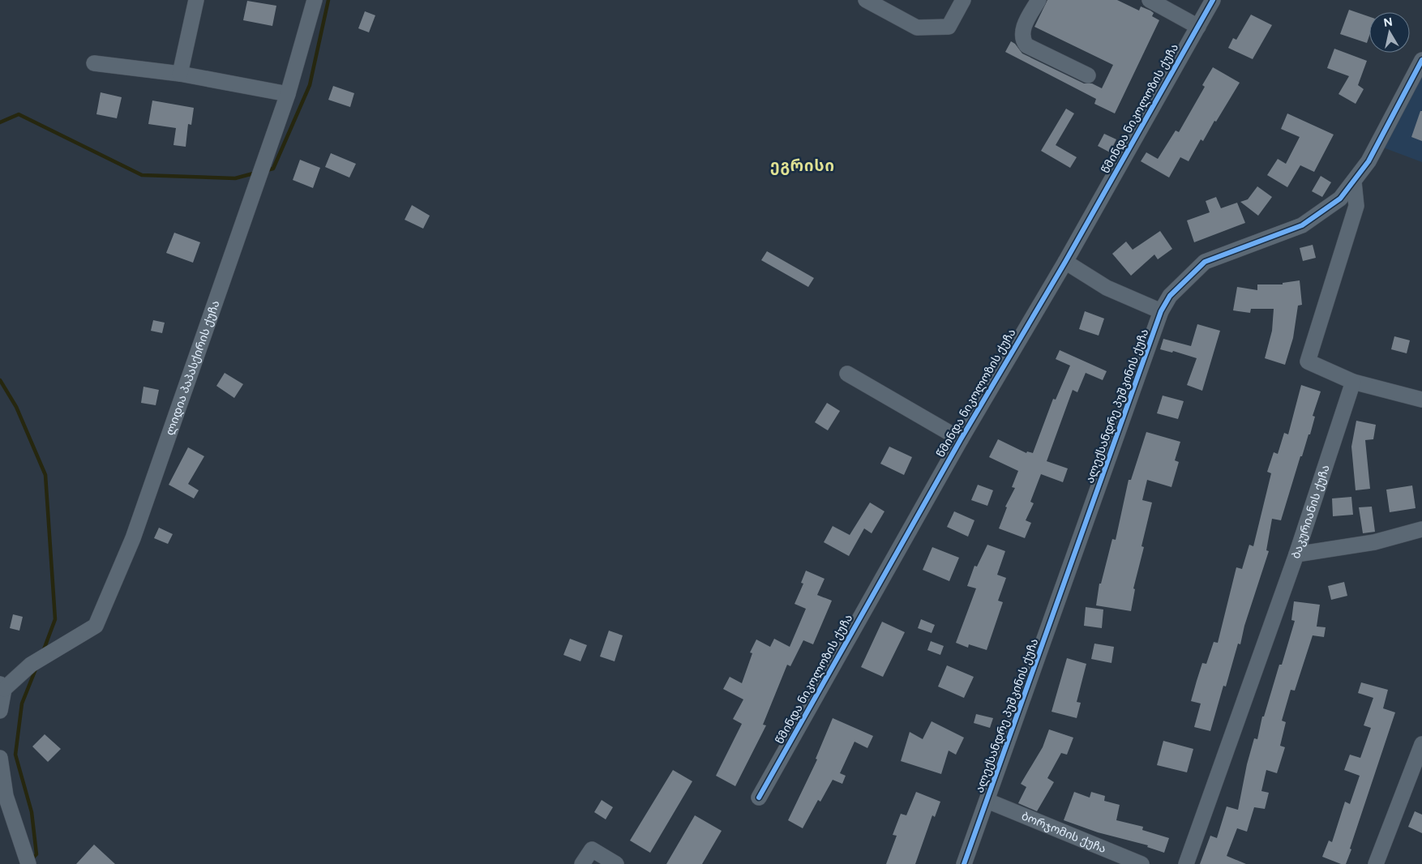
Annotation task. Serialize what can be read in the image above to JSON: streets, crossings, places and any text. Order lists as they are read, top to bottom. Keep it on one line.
{"streets":{"street":["წმინდა ნიკოლოზის ქუჩა","ლიდია პაპასქირის ქუჩა","ალექსანდრე პუშკინის ქუჩა","ბაკურიანის ქუჩა","ბორჯომის ქუჩა"]},"crossings":[["ალექსანდრე პუშკინის ქუჩა","ბორჯომის ქუჩა"]],"districts":["ეგრისი"],"north":"top"}
